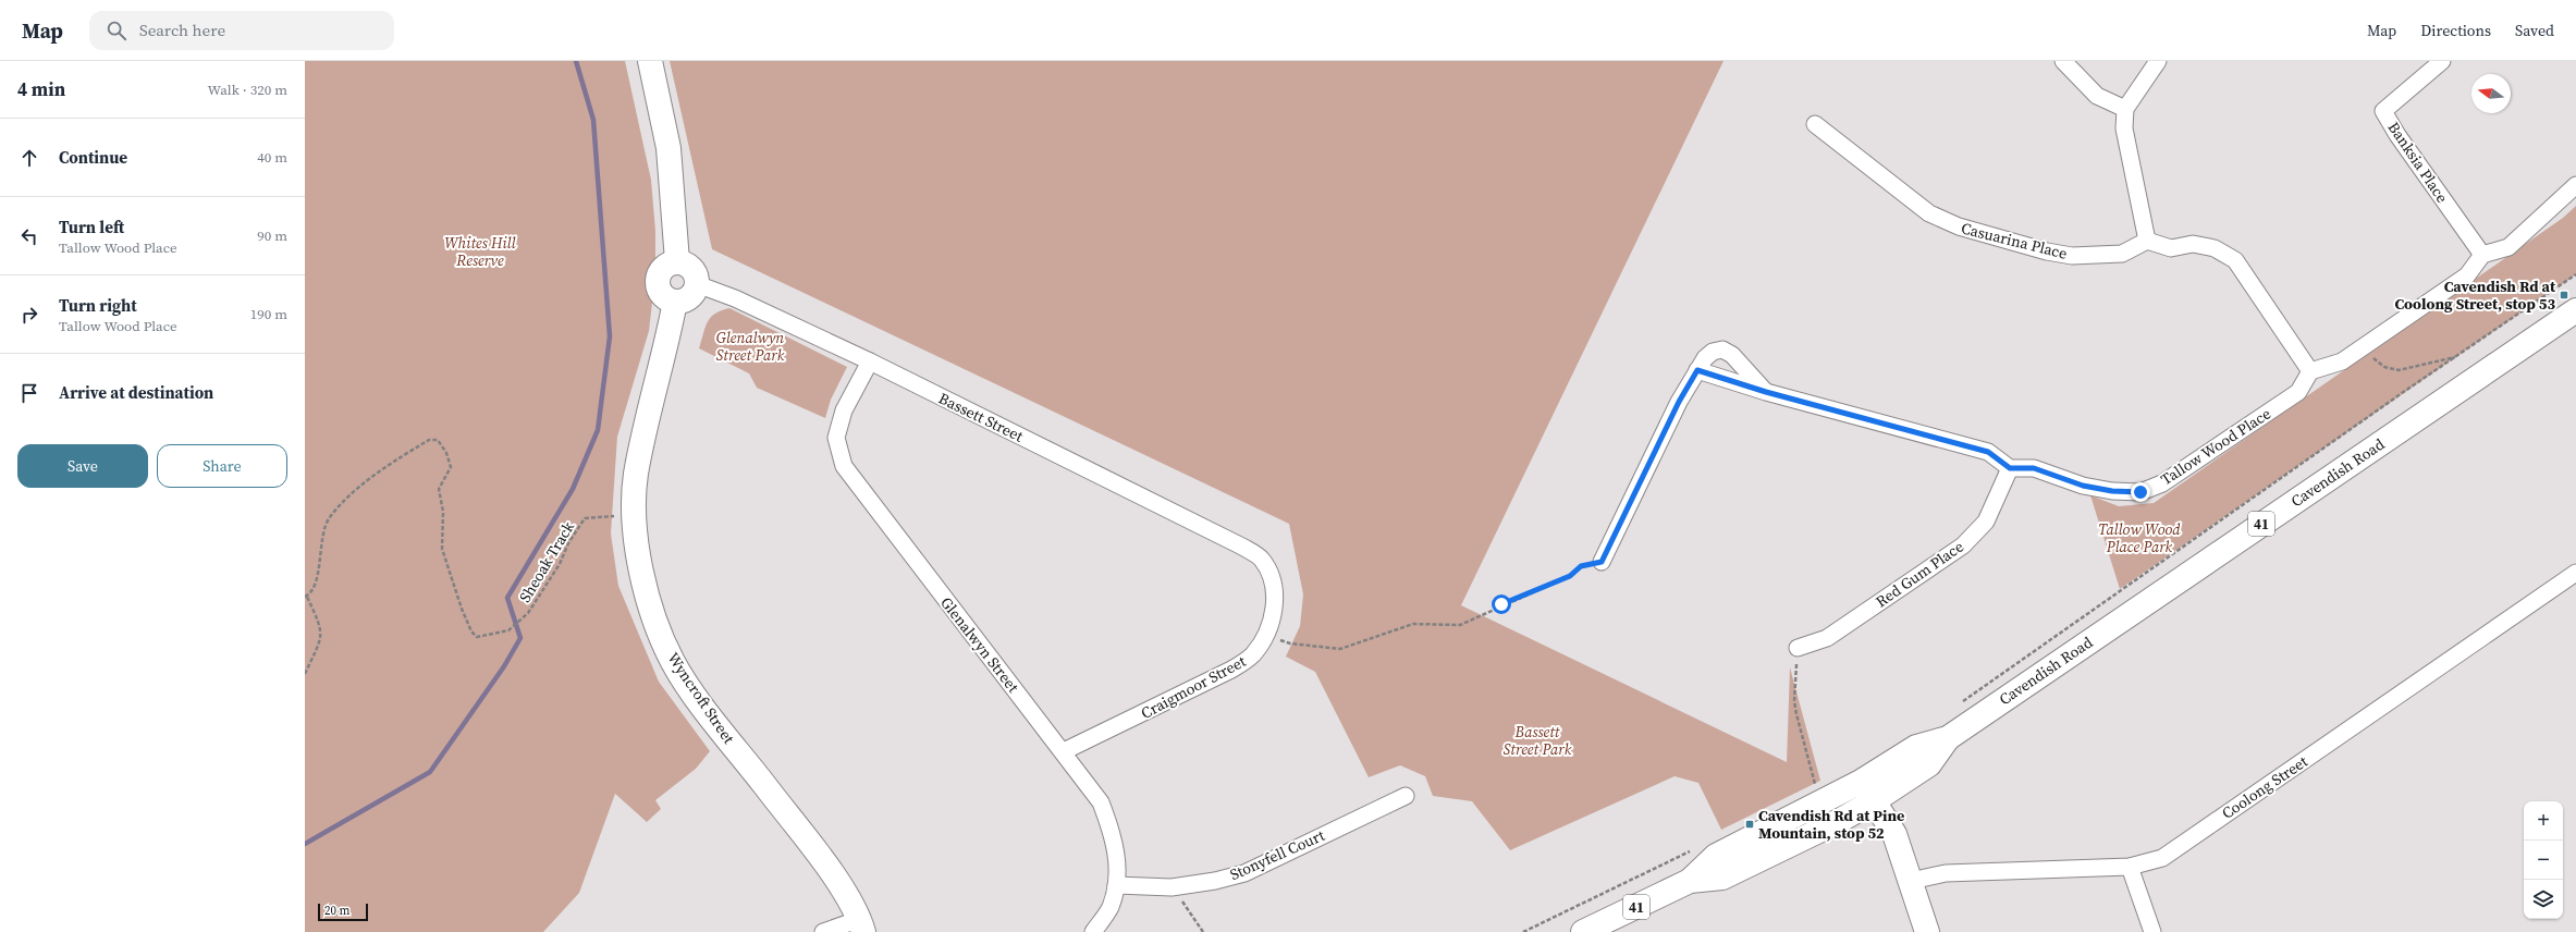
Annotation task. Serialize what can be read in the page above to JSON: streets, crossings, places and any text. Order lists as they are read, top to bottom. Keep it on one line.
{"streets":{"main road":["Cavendish Road","41","Wyncroft Street"],"street":["Banksia Place","Casuarina Place","Bassett Street","Tallow Wood Place","Red Gum Place","Glenalwyn Street","Craigmoor Street","Coolong Street","Stonyfell Court"],"path":["Sheoak Track"]},"crossings":[["Bassett Street","Glenalwyn Street"],["Bassett Street","Craigmoor Street"],["Bassett Street","Wyncroft Street"],["Tallow Wood Place","Red Gum Place"],["Sheoak Track","Wyncroft Street"],["Glenalwyn Street","Craigmoor Street"],["Glenalwyn Street","Stonyfell Court"]],"parks":["Whites Hill Reserve","Glenalwyn Street Park","Tallow Wood Place Park","Bassett Street Park"],"places":{"transit":["Cavendish Rd at Coolong Street, stop 53","Cavendish Rd at Pine Mountain, stop 52"]},"scale_bar":"20 m","north":"left","page":{"header":"Map","search":"Search here","nav":["Map","Directions","Saved"],"heading":["4 min","Walk · 320 m"],"list":[["Continue","40 m"],["Turn left","Tallow Wood Place","90 m"],["Turn right","Tallow Wood Place","190 m"],"Arrive at destination"],"buttons":["Save","Share"],"map_buttons":["+","−"],"scale":"20 m"}}
